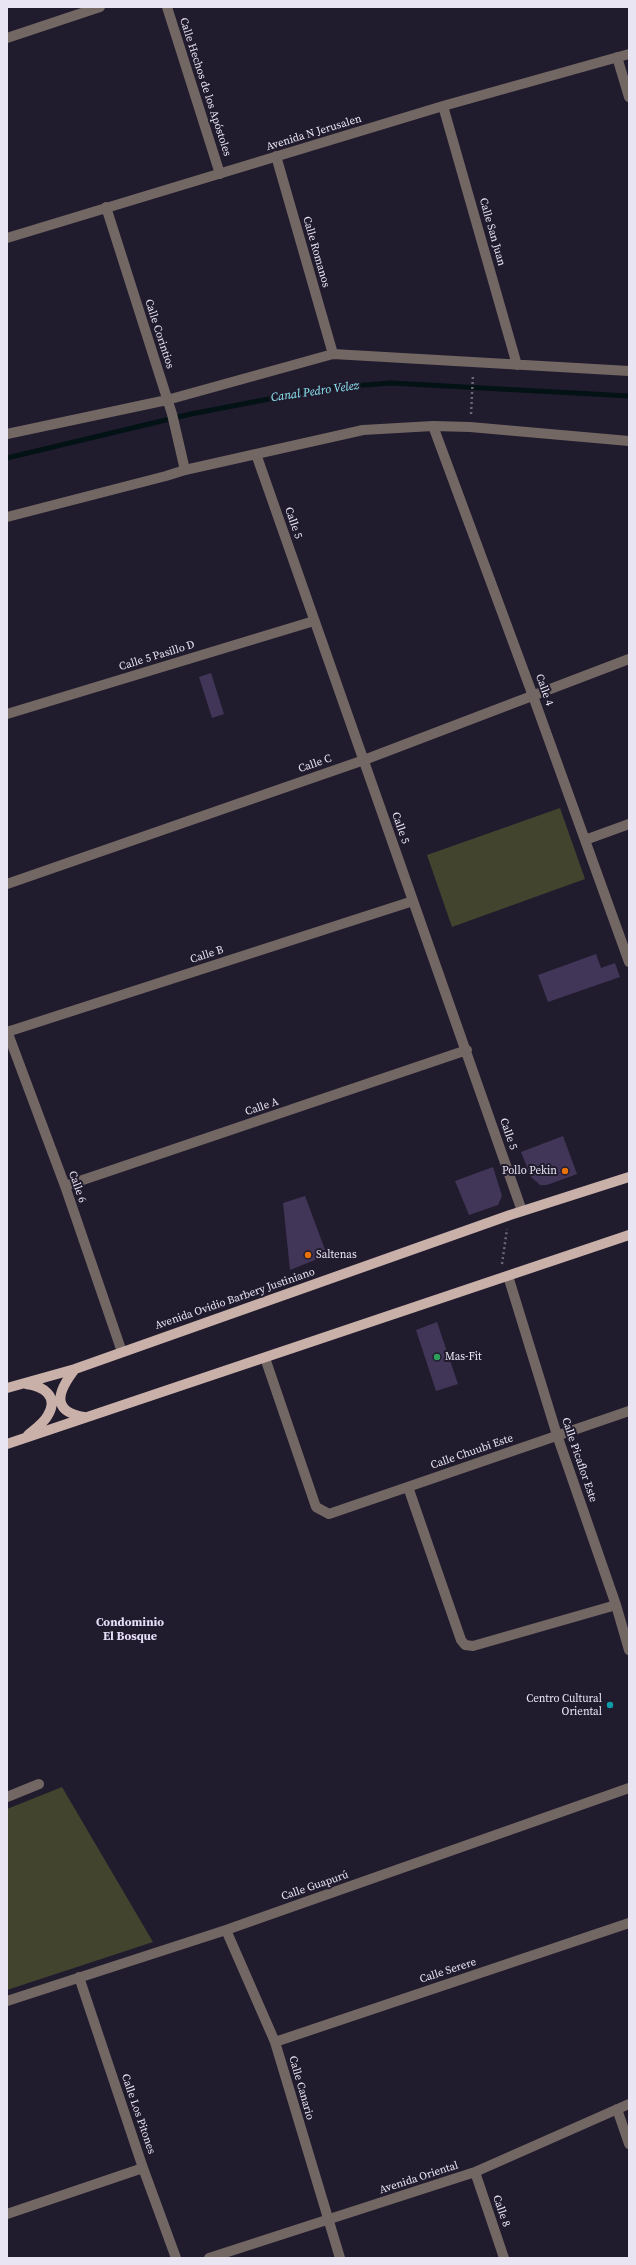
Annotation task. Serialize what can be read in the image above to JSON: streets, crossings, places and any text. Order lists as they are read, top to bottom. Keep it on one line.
{"streets":{"main road":["Avenida Ovidio Barbery Justiniano"],"street":["Calle Hechos de los Apóstoles","Avenida N Jerusalen","Calle San Juan","Calle Romanos","Calle Corintios","Calle 5","Calle 5 Pasillo D","Calle 4","Calle C","Calle B","Calle A","Calle 6","Calle Chuubi Este","Calle Picaflor Este","Calle Guapurú","Calle Serere","Calle Canario","Calle Los Pitones","Avenida Oriental","Calle 8"]},"crossings":[["Calle Hechos de los Apóstoles","Avenida N Jerusalen"],["Avenida N Jerusalen","Calle San Juan"],["Avenida N Jerusalen","Calle Romanos"],["Avenida N Jerusalen","Calle Corintios"],["Calle 5","Calle 5 Pasillo D"],["Calle 5","Calle C"],["Calle 5","Calle B"],["Calle 5","Calle A"],["Calle 5","Avenida Ovidio Barbery Justiniano"],["Calle 4","Calle C"],["Calle B","Calle 6"],["Calle A","Calle 6"],["Calle 6","Avenida Ovidio Barbery Justiniano"],["Calle Chuubi Este","Calle Picaflor Este"],["Calle Guapurú","Calle Canario"],["Calle Guapurú","Calle Los Pitones"],["Calle Serere","Calle Canario"],["Calle Canario","Avenida Oriental"],["Avenida Oriental","Calle 8"]],"districts":["Condominio El Bosque"],"water":["Canal Pedro Velez"],"places":["Pollo Pekin","Saltenas","Mas-Fit","Centro Cultural Oriental"]}
